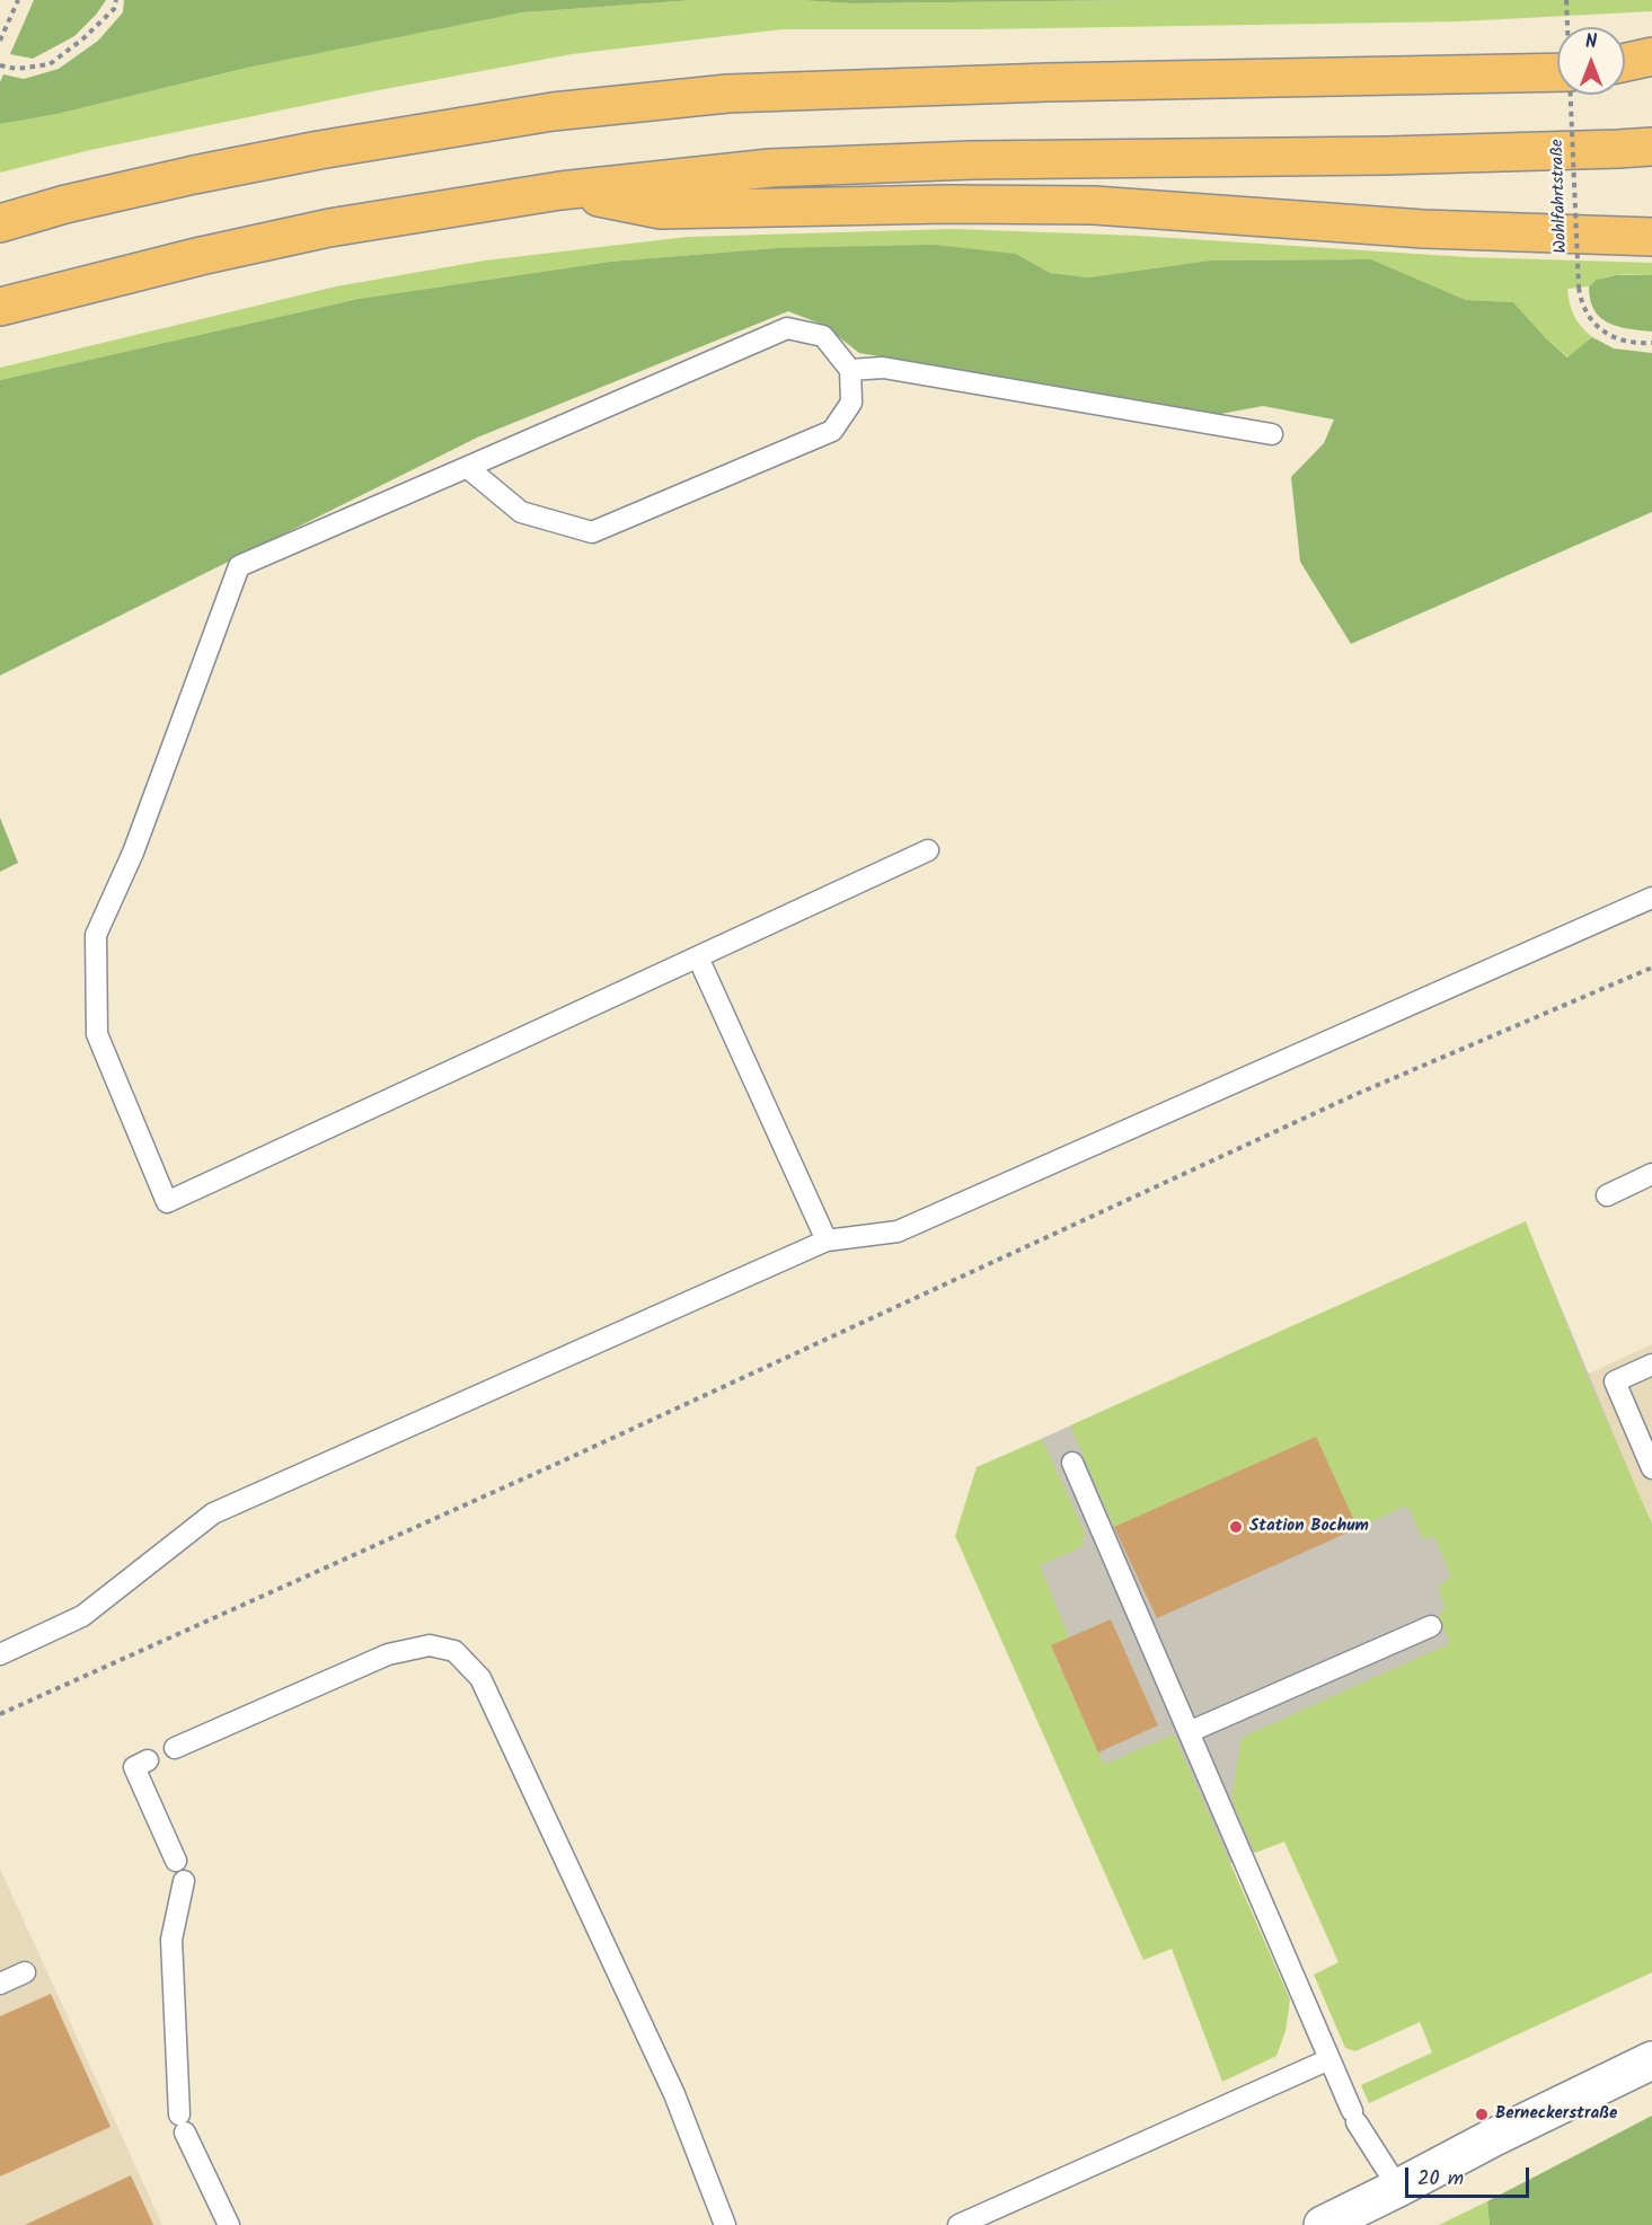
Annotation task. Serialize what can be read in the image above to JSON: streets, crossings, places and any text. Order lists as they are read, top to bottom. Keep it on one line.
{"streets":{"path":["Wohlfahrtstraße"]},"places":["Station Bochum","Berneckerstraße"],"scale_bar":"20 m","north":"top"}
